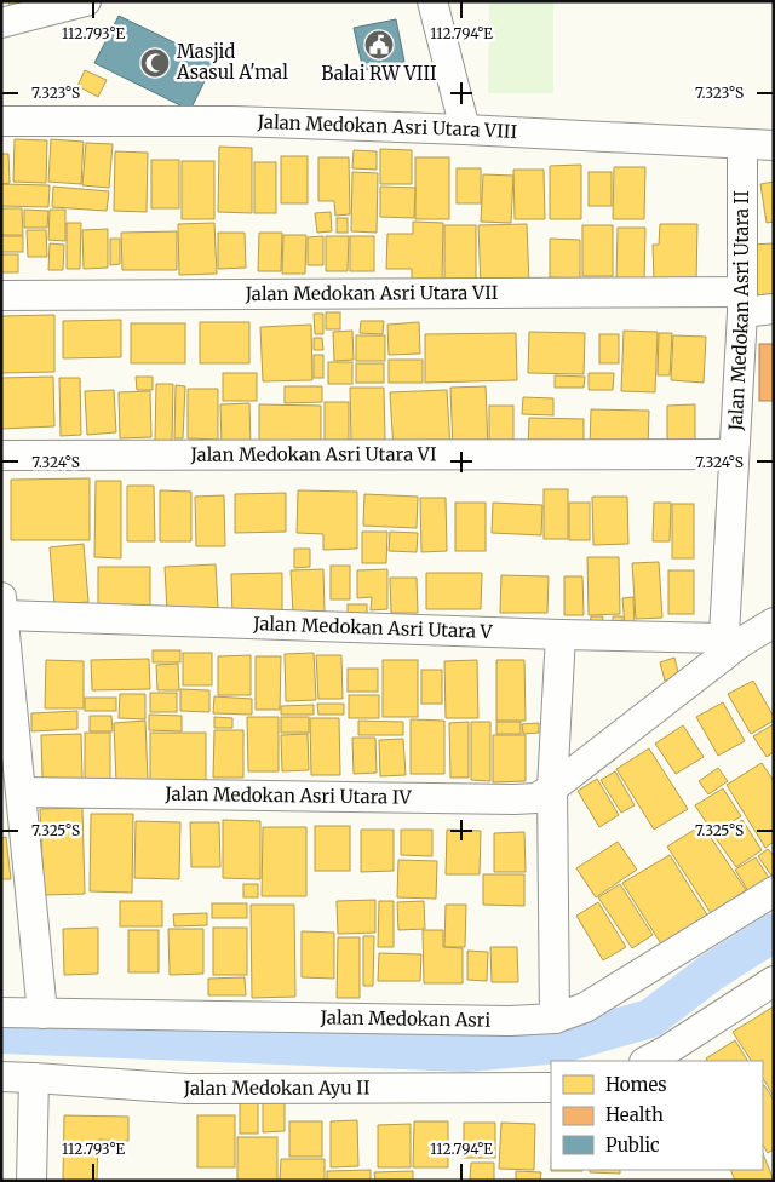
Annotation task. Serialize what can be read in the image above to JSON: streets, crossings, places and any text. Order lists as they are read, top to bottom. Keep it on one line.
{"streets":{"street":["Jalan Medokan Asri Utara VIII","Jalan Medokan Asri Utara VII","Jalan Medokan Asri Utara II","Jalan Medokan Asri Utara VI","Jalan Medokan Asri Utara V","Jalan Medokan Asri Utara IV","Jalan Medokan Asri","Jalan Medokan Ayu II"]},"crossings":[["Jalan Medokan Asri Utara VIII","Jalan Medokan Asri Utara II"],["Jalan Medokan Asri Utara VII","Jalan Medokan Asri Utara II"],["Jalan Medokan Asri Utara II","Jalan Medokan Asri Utara VI"],["Jalan Medokan Asri Utara II","Jalan Medokan Asri Utara V"],["Jalan Medokan Asri Utara II","Jalan Medokan Asri Utara IV"],["Jalan Medokan Asri Utara V","Jalan Medokan Asri Utara IV"]],"places":{"public building":["Balai RW VIII"],"mosque":["Masjid Asasul A'mal"]},"legend":["Homes","Health","Public"],"coordinates":["112.793°E","112.794°E","7.323°S","7.324°S","7.325°S"]}
